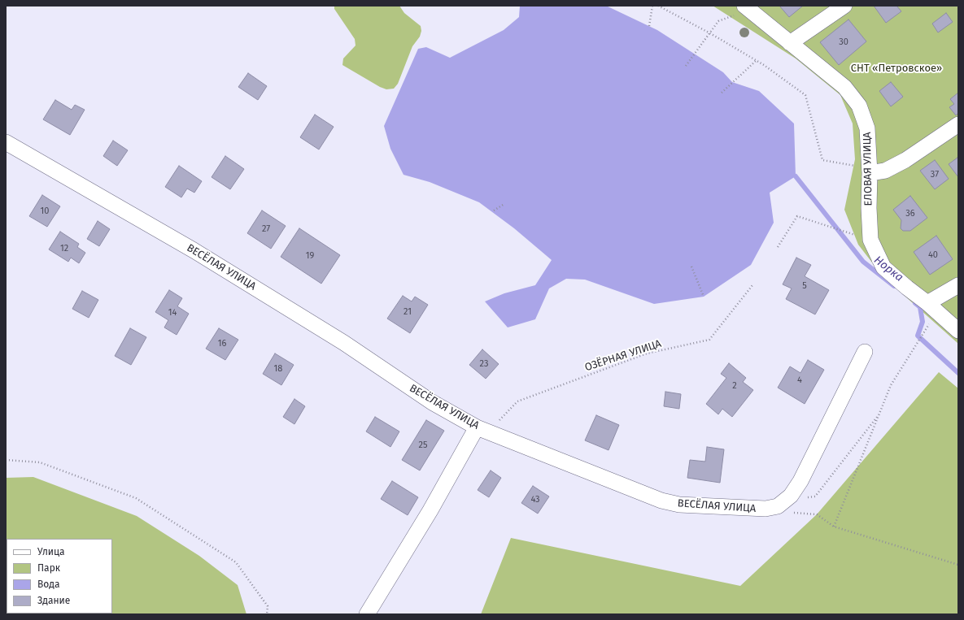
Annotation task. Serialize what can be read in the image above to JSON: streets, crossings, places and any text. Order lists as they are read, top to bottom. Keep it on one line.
{"streets":{"street":["ЕЛОВАЯ УЛИЦА","ВЕСЁЛАЯ УЛИЦА"],"path":["ОЗЁРНАЯ УЛИЦА"]},"crossings":[["ВЕСЁЛАЯ УЛИЦА","ОЗЁРНАЯ УЛИЦА"]],"water":["Норка"],"parks":["СНТ «Петровское»"],"house_numbers":["30","37","10","36","27","12","40","19","5","21","14","16","23","18","4","2","25","43"],"legend":["Улица","Парк","Вода","Здание"]}
